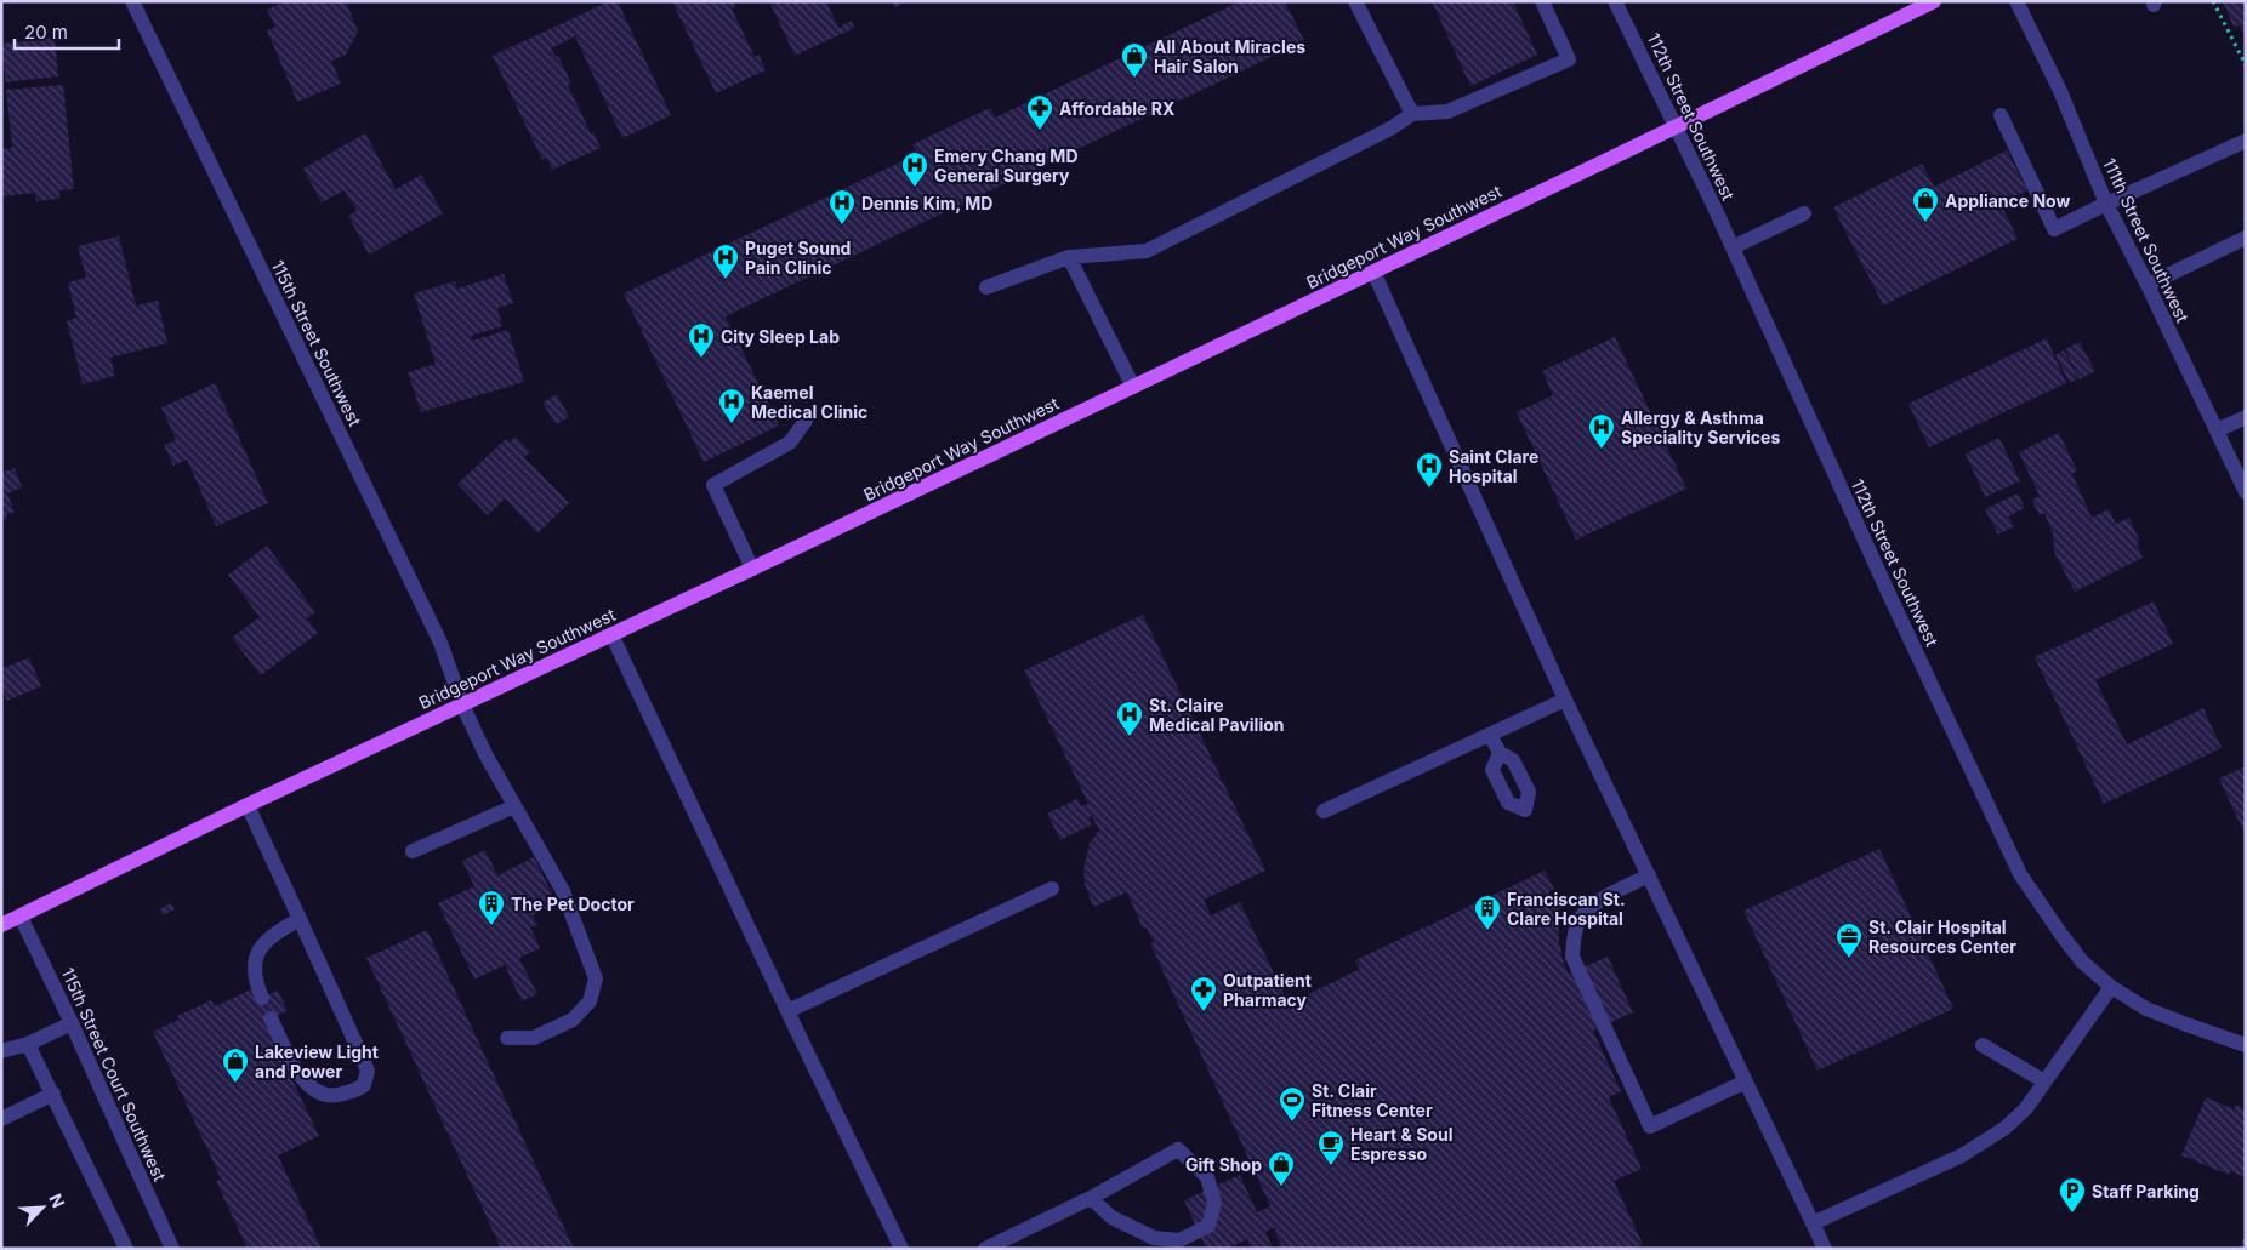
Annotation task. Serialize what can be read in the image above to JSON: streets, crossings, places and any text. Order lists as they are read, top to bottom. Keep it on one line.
{"streets":{"main road":["Bridgeport Way Southwest"],"street":["112th Street Southwest","111th Street Southwest","115th Street Southwest","115th Street Court Southwest"]},"crossings":[["112th Street Southwest","Bridgeport Way Southwest"],["Bridgeport Way Southwest","115th Street Southwest"],["Bridgeport Way Southwest","115th Street Court Southwest"]],"places":{"shop":["All About Miracles Hair Salon","Appliance Now","Lakeview Light and Power","Gift Shop"],"pharmacy":["Affordable RX","Outpatient Pharmacy"],"hospital":["Emery Chang MD General Surgery","Dennis Kim, MD","Puget Sound Pain Clinic","City Sleep Lab","Kaemel Medical Clinic","Allergy & Asthma Speciality Services","Saint Clare Hospital","St. Claire Medical Pavilion"],"building":["The Pet Doctor","Franciscan St. Clare Hospital"],"office":["St. Clair Hospital Resources Center"],"sports":["St. Clair Fitness Center"],"cafe":["Heart & Soul Espresso"],"parking":["Staff Parking"]},"scale_bar":"20 m","north":"top right"}
